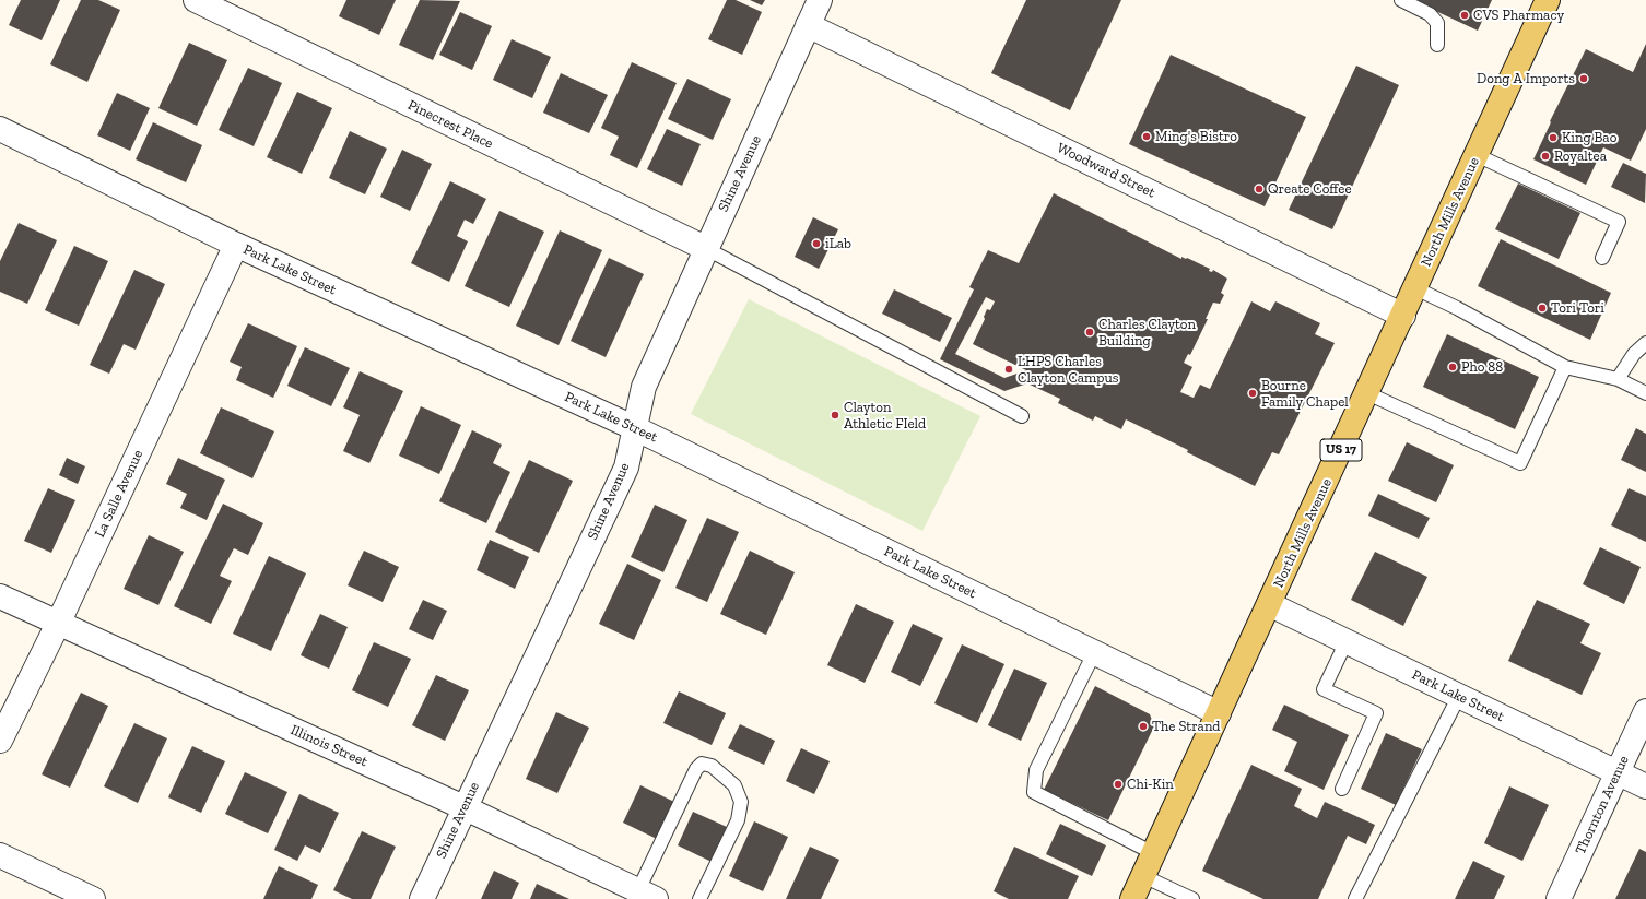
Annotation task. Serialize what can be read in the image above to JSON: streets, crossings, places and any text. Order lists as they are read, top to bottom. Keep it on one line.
{"streets":{"main road":["North Mills Avenue","US 17"],"street":["Pinecrest Place","Woodward Street","Shine Avenue","Park Lake Street","La Salle Avenue","Illinois Street","Thornton Avenue"]},"crossings":[["Pinecrest Place","Shine Avenue"],["Woodward Street","Shine Avenue"],["Woodward Street","North Mills Avenue"],["Shine Avenue","Park Lake Street"],["Shine Avenue","Illinois Street"],["North Mills Avenue","Park Lake Street"],["Park Lake Street","La Salle Avenue"],["Park Lake Street","Thornton Avenue"],["La Salle Avenue","Illinois Street"]],"places":["CVS Pharmacy","Dong A Imports","Ming's Bistro","King Bao","Royaltea","Qreate Coffee","iLab","Tori Tori","Charles Clayton Building","Pho 88","LHPS Charles Clayton Campus","Bourne Family Chapel","Clayton Athletic FIeld","The Strand","Chi-Kin"]}
